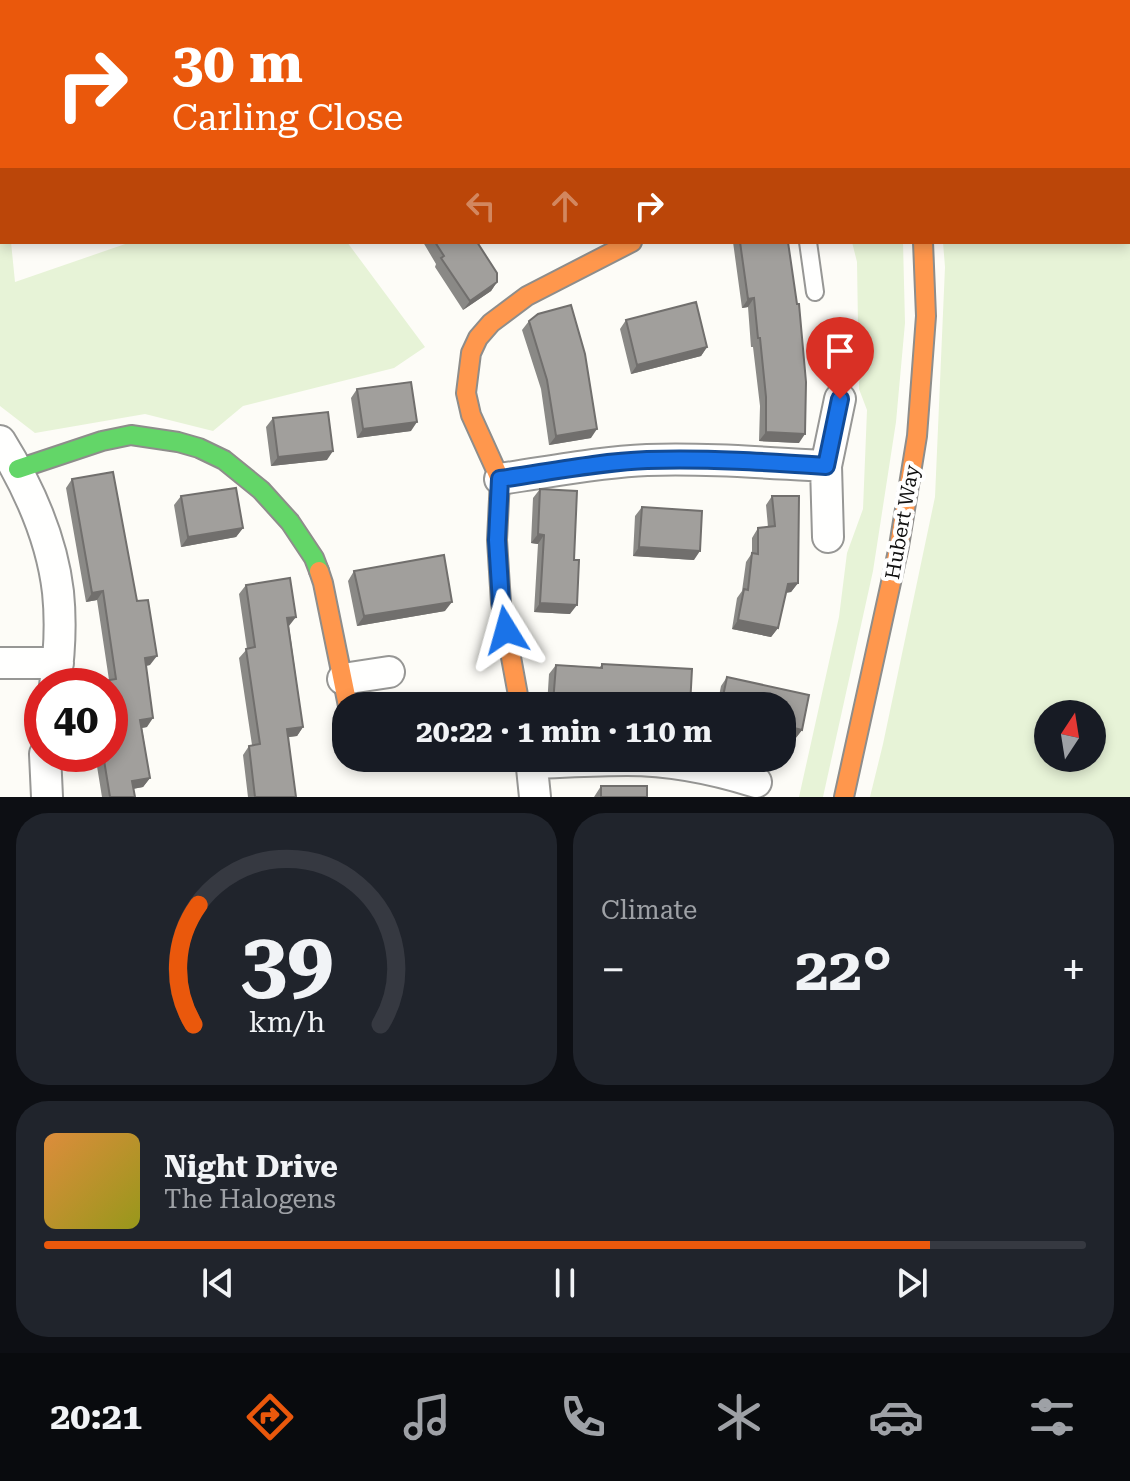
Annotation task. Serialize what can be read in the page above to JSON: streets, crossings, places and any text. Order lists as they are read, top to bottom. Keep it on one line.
{"streets":{"street":["Hubert Way"]},"north":"top","page":{"turn":["30 m","Carling Close"],"limit":"40","trip":"20:22 · 1 min · 110 m","tile":"Climate","heat":["−","22°","+"],"song":["Night Drive","The Halogens"],"tabs":"20:21","gauge":["39","km/h"]}}
